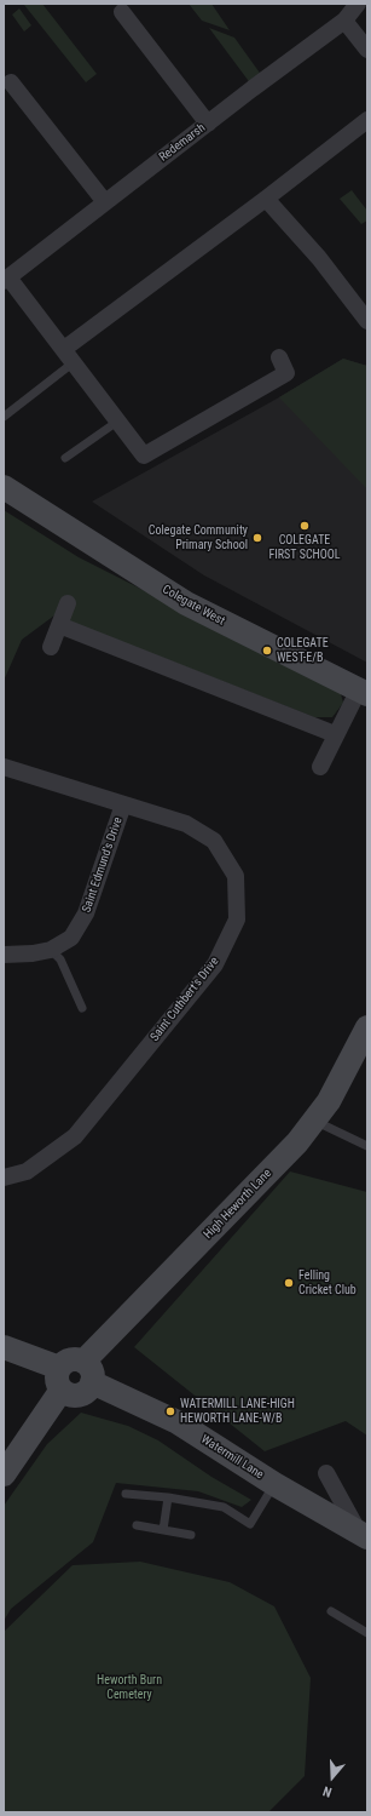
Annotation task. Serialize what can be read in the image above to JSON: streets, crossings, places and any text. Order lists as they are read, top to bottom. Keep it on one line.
{"streets":{"street":["Redemarsh","Colegate West","Saint Edmund's Drive","Saint Cuthbert's Drive","High Heworth Lane","Watermill Lane"]},"crossings":[["Saint Edmund's Drive","Saint Cuthbert's Drive"],["High Heworth Lane","Watermill Lane"]],"parks":["Heworth Burn Cemetery"],"places":["COLEGATE FIRST SCHOOL","Colegate Community Primary School","COLEGATE WEST-E/B","Felling Cricket Club","WATERMILL LANE-HIGH HEWORTH LANE-W/B"],"north":"bottom"}
